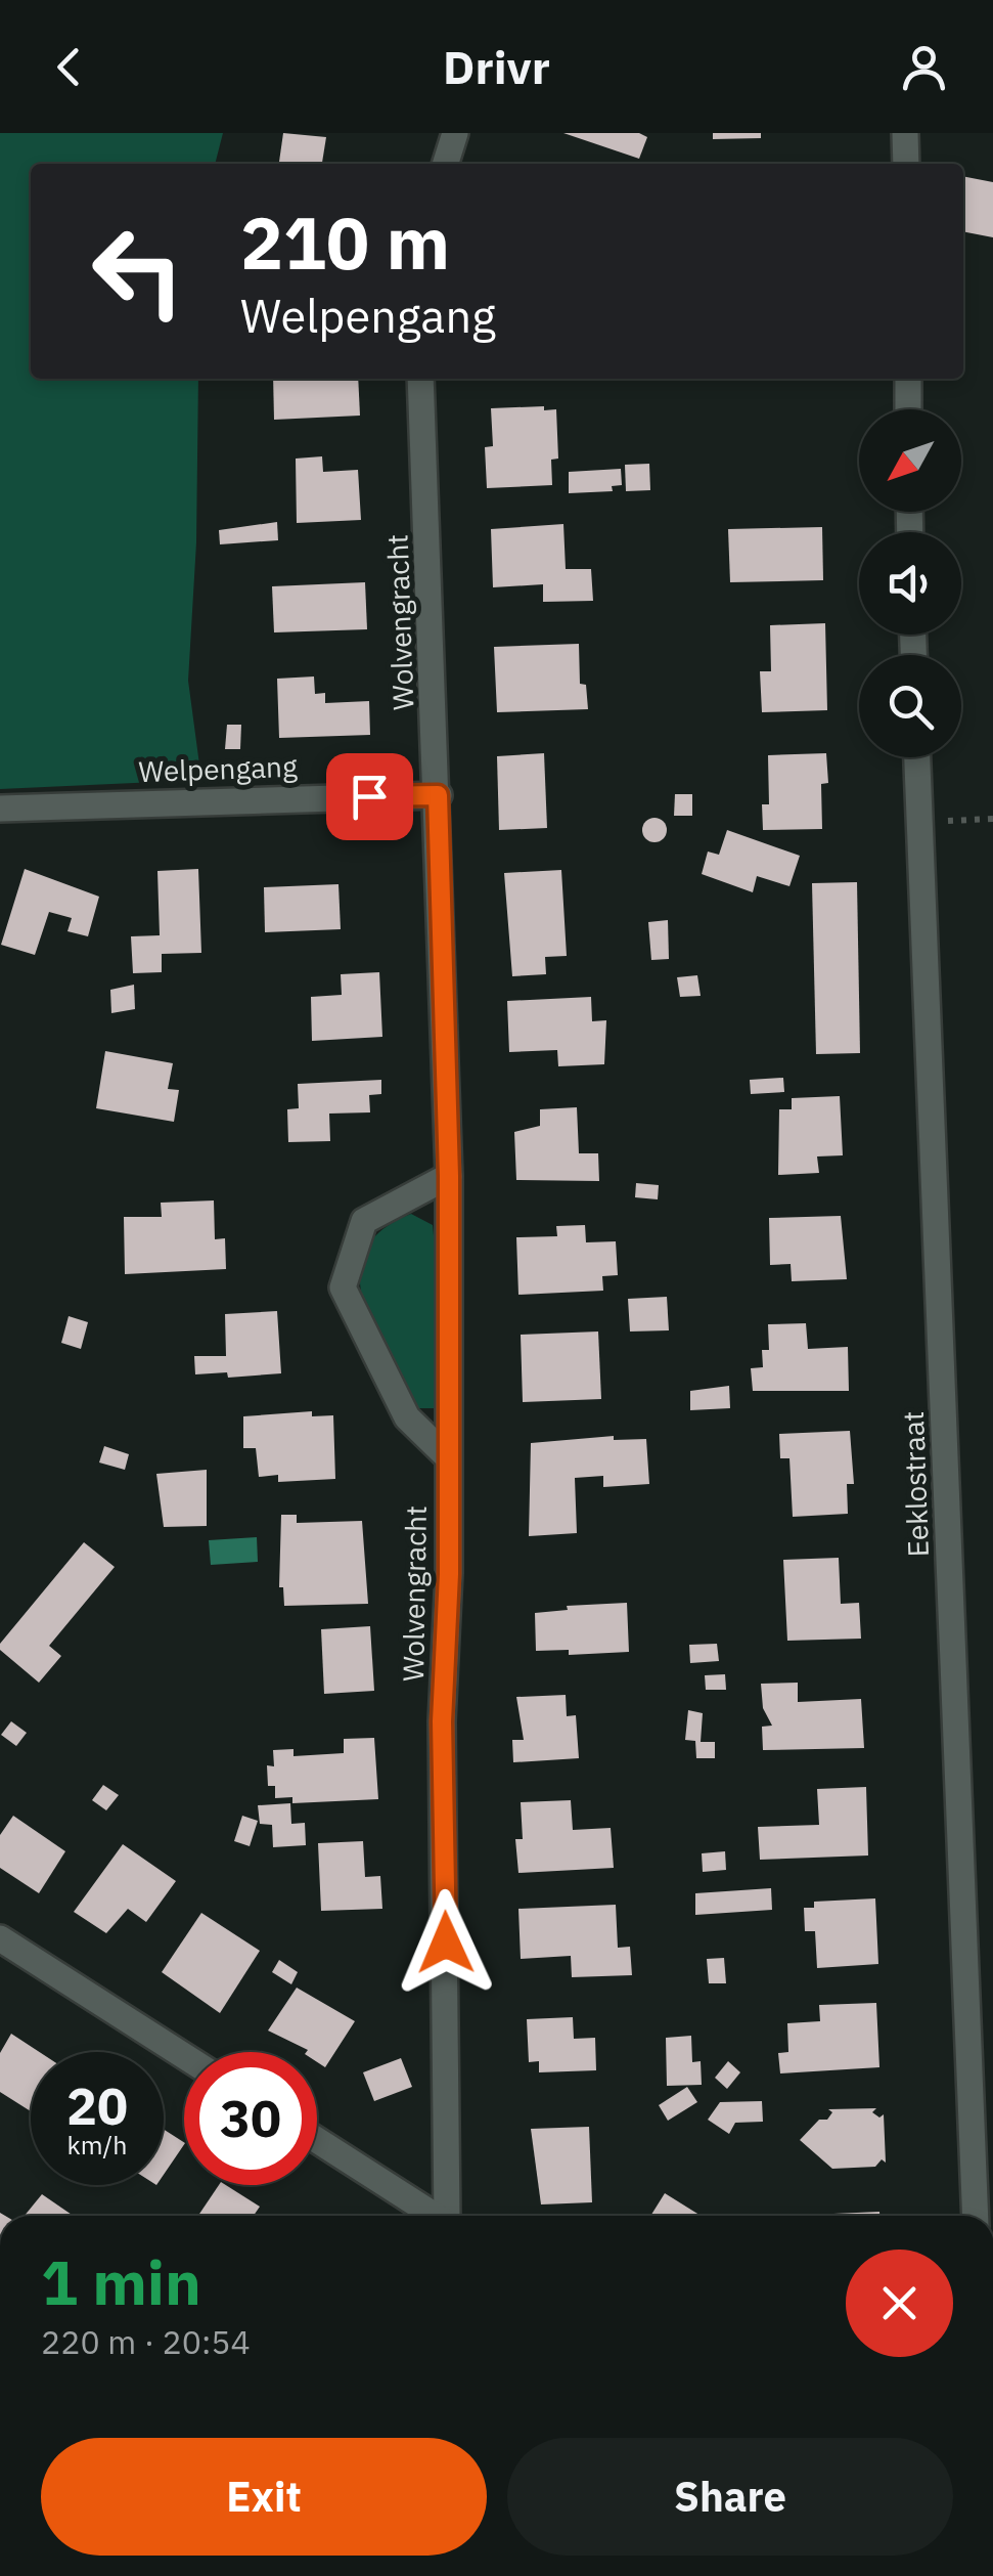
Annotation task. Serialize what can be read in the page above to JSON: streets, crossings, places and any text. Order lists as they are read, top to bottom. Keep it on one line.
{"streets":{"street":["Wolvengracht","Welpengang","Eeklostraat"]},"crossings":[["Wolvengracht","Welpengang"]],"north":"bottom left","page":{"header":"Drivr","turn":["210 m","Welpengang"],"speed":"20 km/h","limit":"30","heading":["1 min","220 m · 20:54"],"buttons":["Exit","Share"]}}
